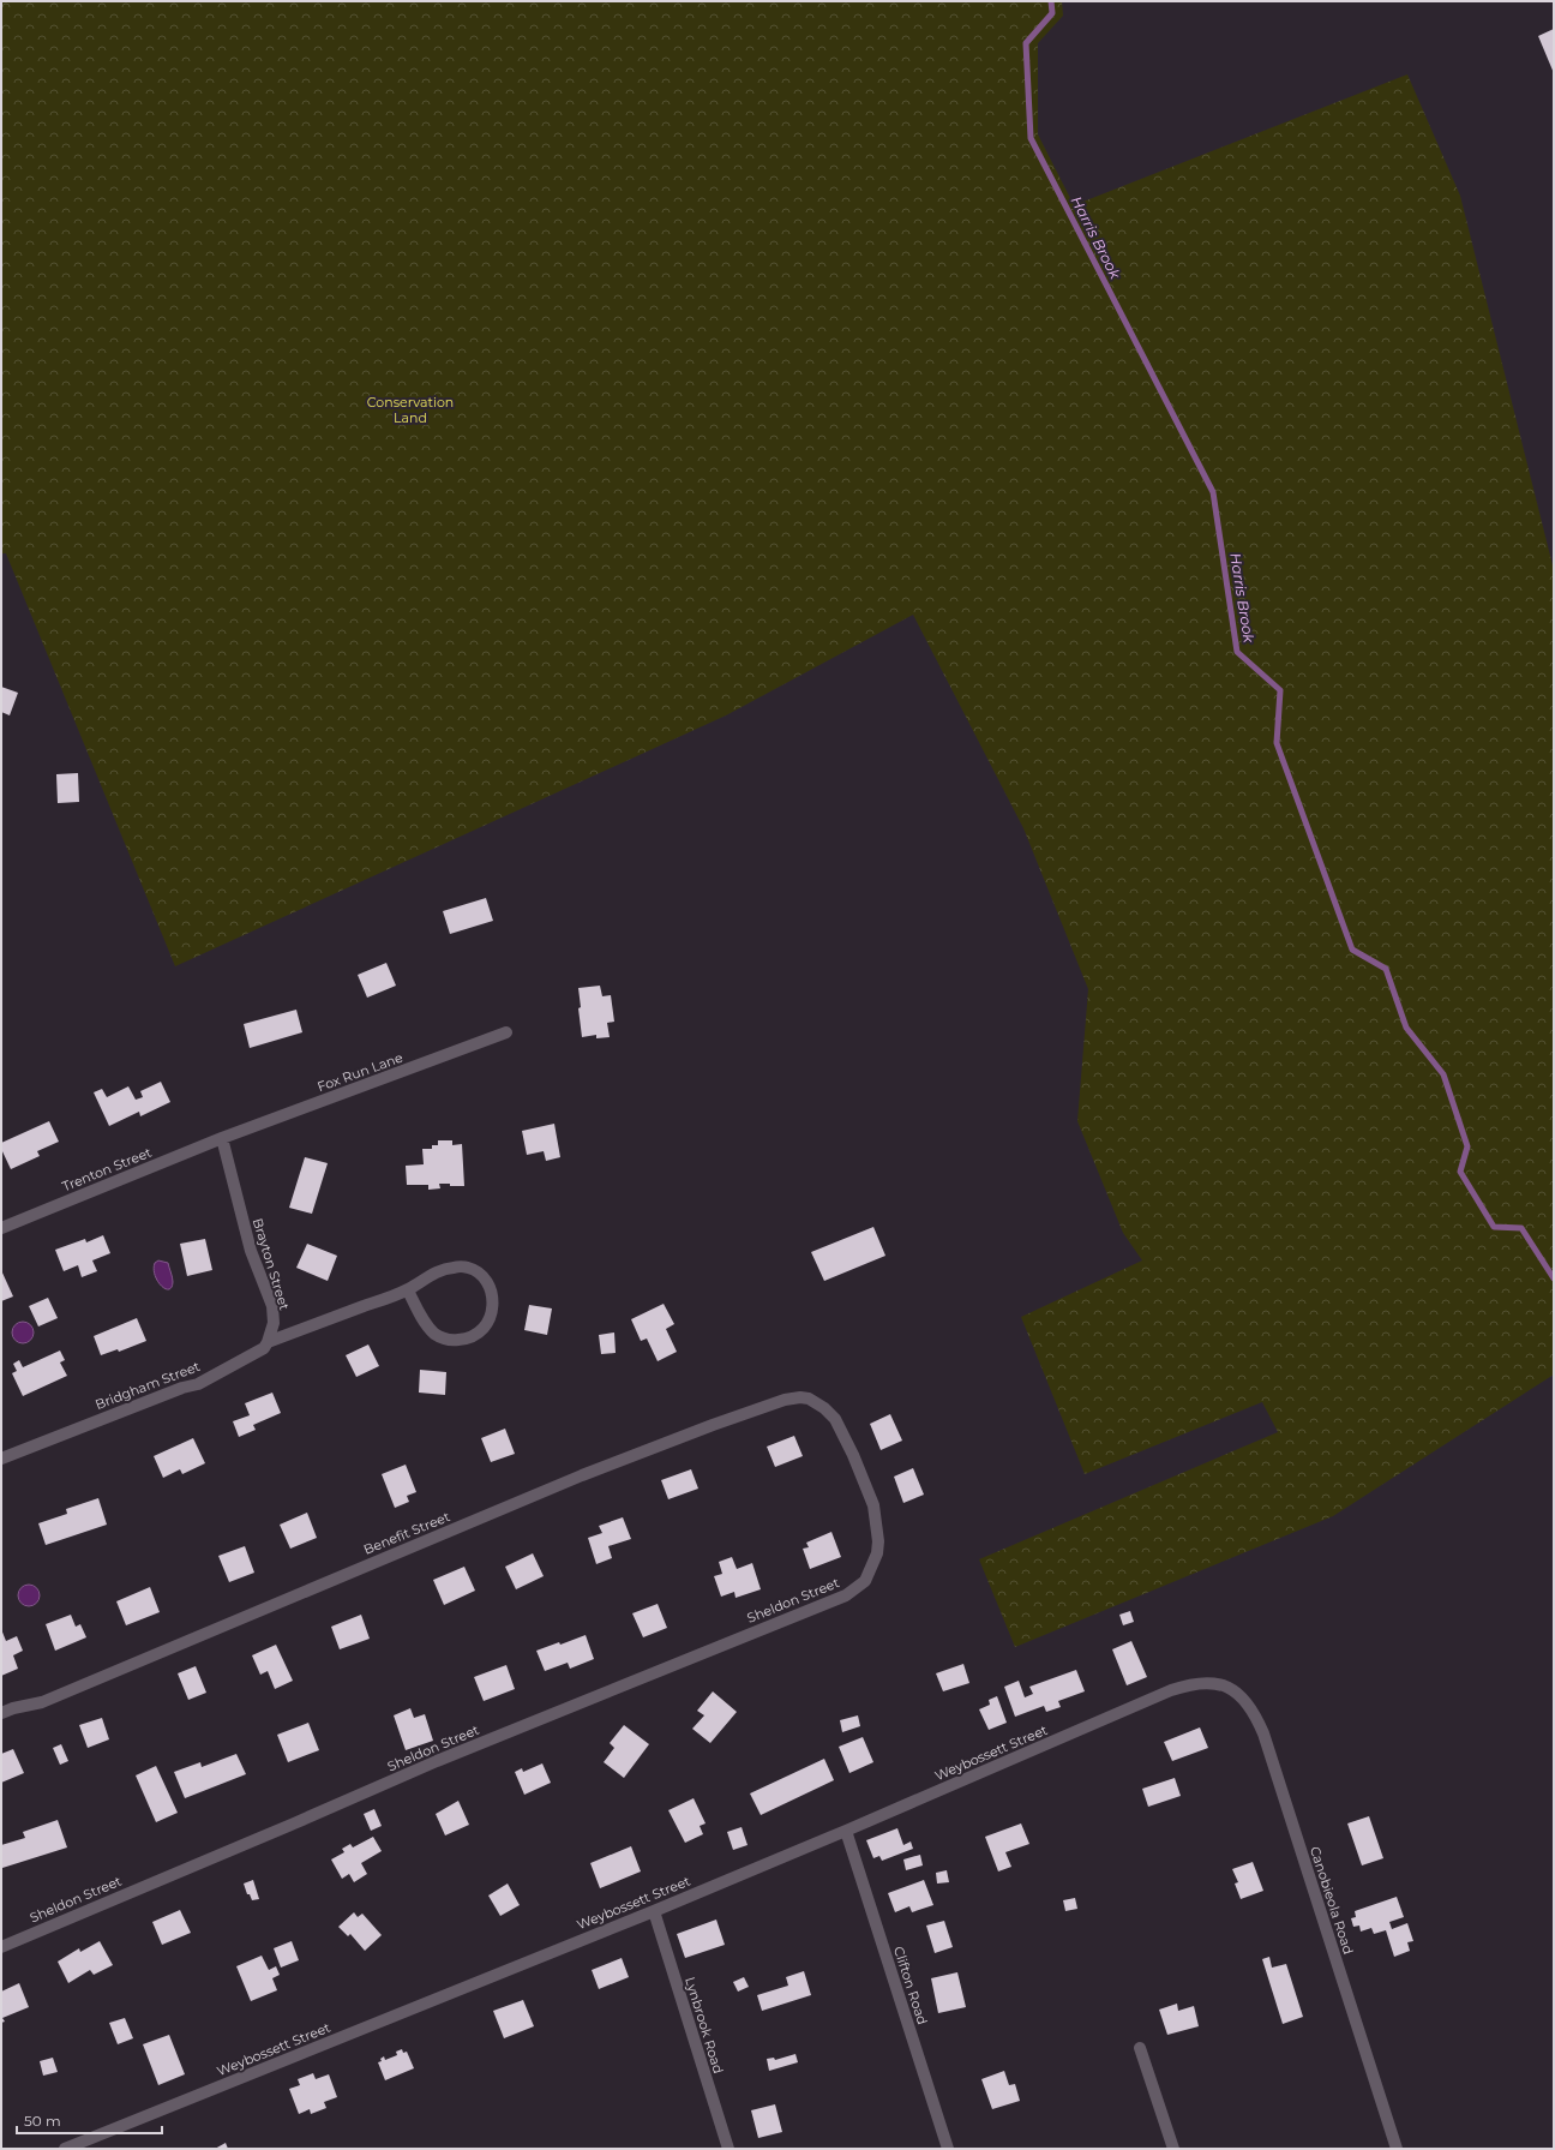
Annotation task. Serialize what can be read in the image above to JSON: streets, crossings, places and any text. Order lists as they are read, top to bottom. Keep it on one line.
{"streets":{"street":["Fox Run Lane","Trenton Street","Brayton Street","Bridgham Street","Benefit Street","Sheldon Street","Weybossett Street","Canobieola Road","Clifton Road","Lynbrook Road"]},"crossings":[["Fox Run Lane","Trenton Street"],["Fox Run Lane","Brayton Street"],["Trenton Street","Brayton Street"],["Brayton Street","Bridgham Street"],["Benefit Street","Sheldon Street"],["Weybossett Street","Canobieola Road"],["Weybossett Street","Clifton Road"],["Weybossett Street","Lynbrook Road"]],"water":["Harris Brook"],"parks":["Conservation Land"],"scale_bar":"50 m"}
